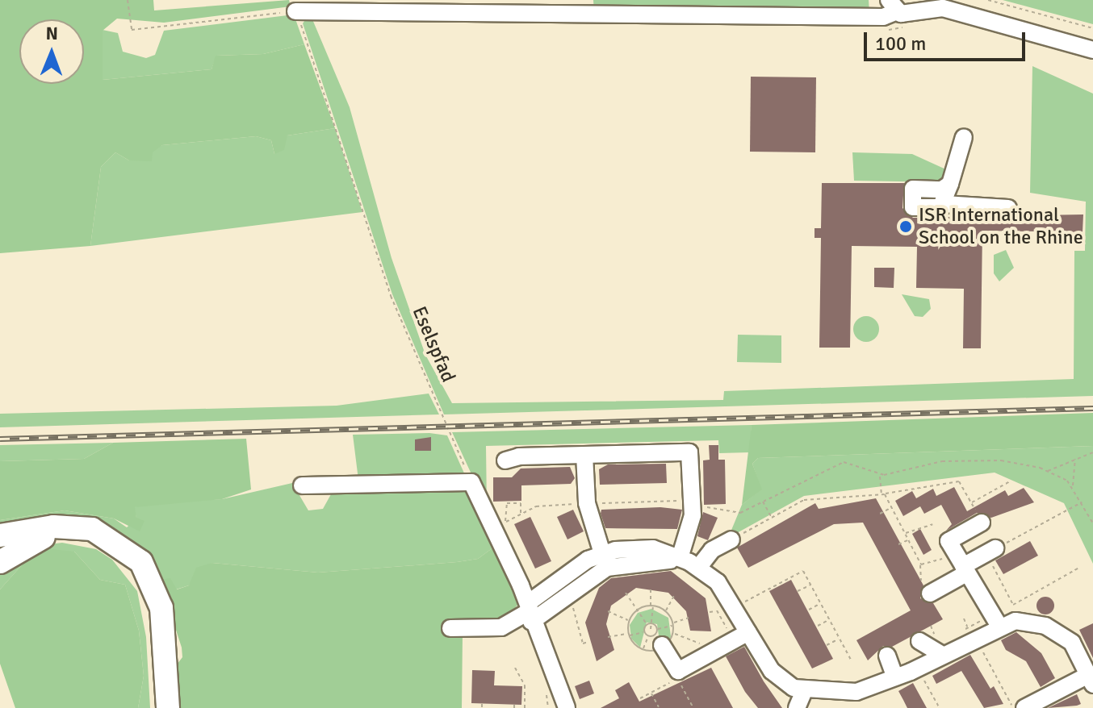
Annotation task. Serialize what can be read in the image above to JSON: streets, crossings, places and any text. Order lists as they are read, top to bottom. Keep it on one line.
{"streets":{"path":["Eselspfad"]},"places":["ISR International School on the Rhine"],"scale_bar":"100 m","north":"top"}
